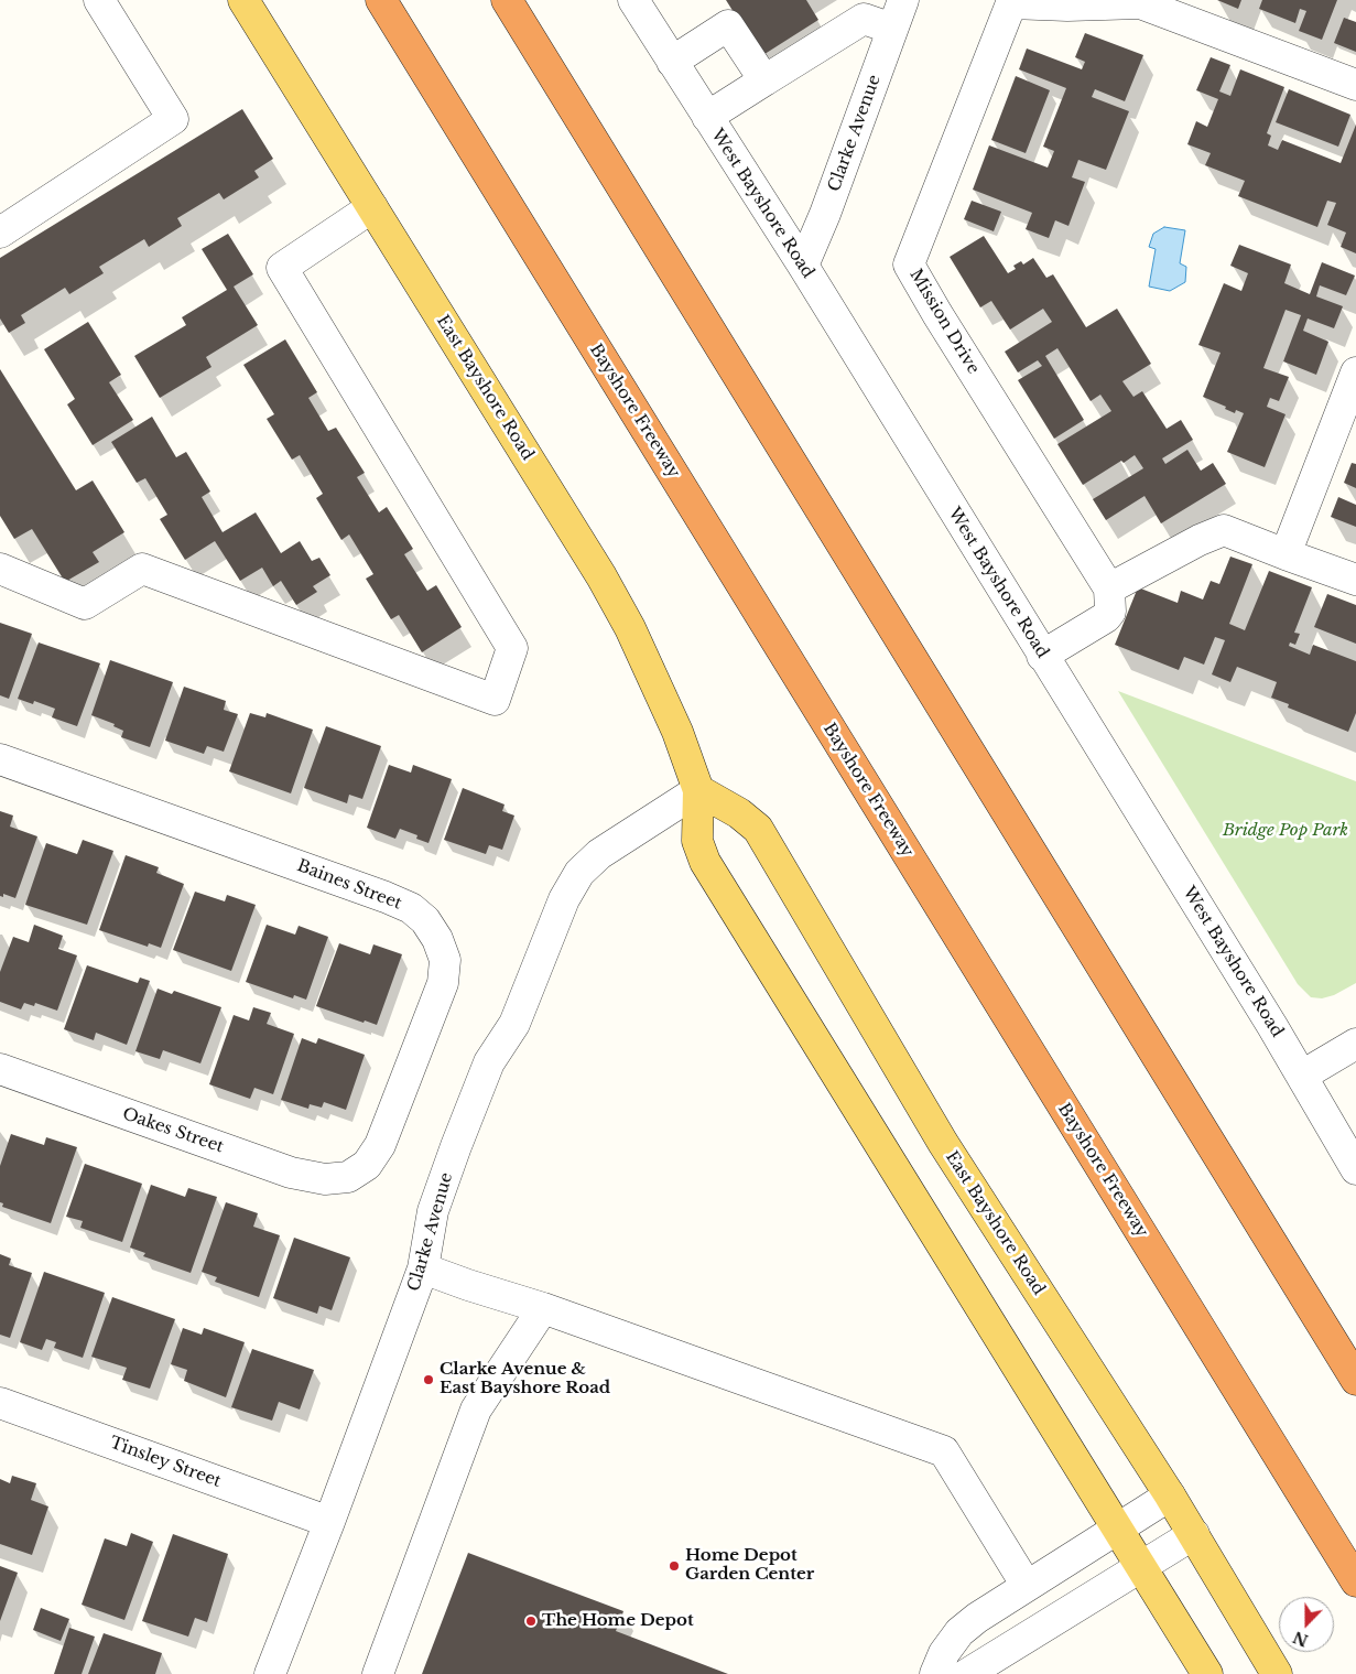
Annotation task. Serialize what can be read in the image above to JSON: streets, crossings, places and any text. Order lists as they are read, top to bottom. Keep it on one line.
{"streets":{"highway":["Bayshore Freeway"],"main road":["East Bayshore Road"],"street":["Clarke Avenue","West Bayshore Road","Mission Drive","Baines Street","Oakes Street","Tinsley Street"]},"crossings":[["Clarke Avenue","West Bayshore Road"],["Clarke Avenue","East Bayshore Road"],["Clarke Avenue","Tinsley Street"],["Baines Street","Oakes Street"]],"parks":["Bridge Pop Park"],"places":["Clarke Avenue & East Bayshore Road","Home Depot Garden Center","The Home Depot"],"north":"bottom"}
